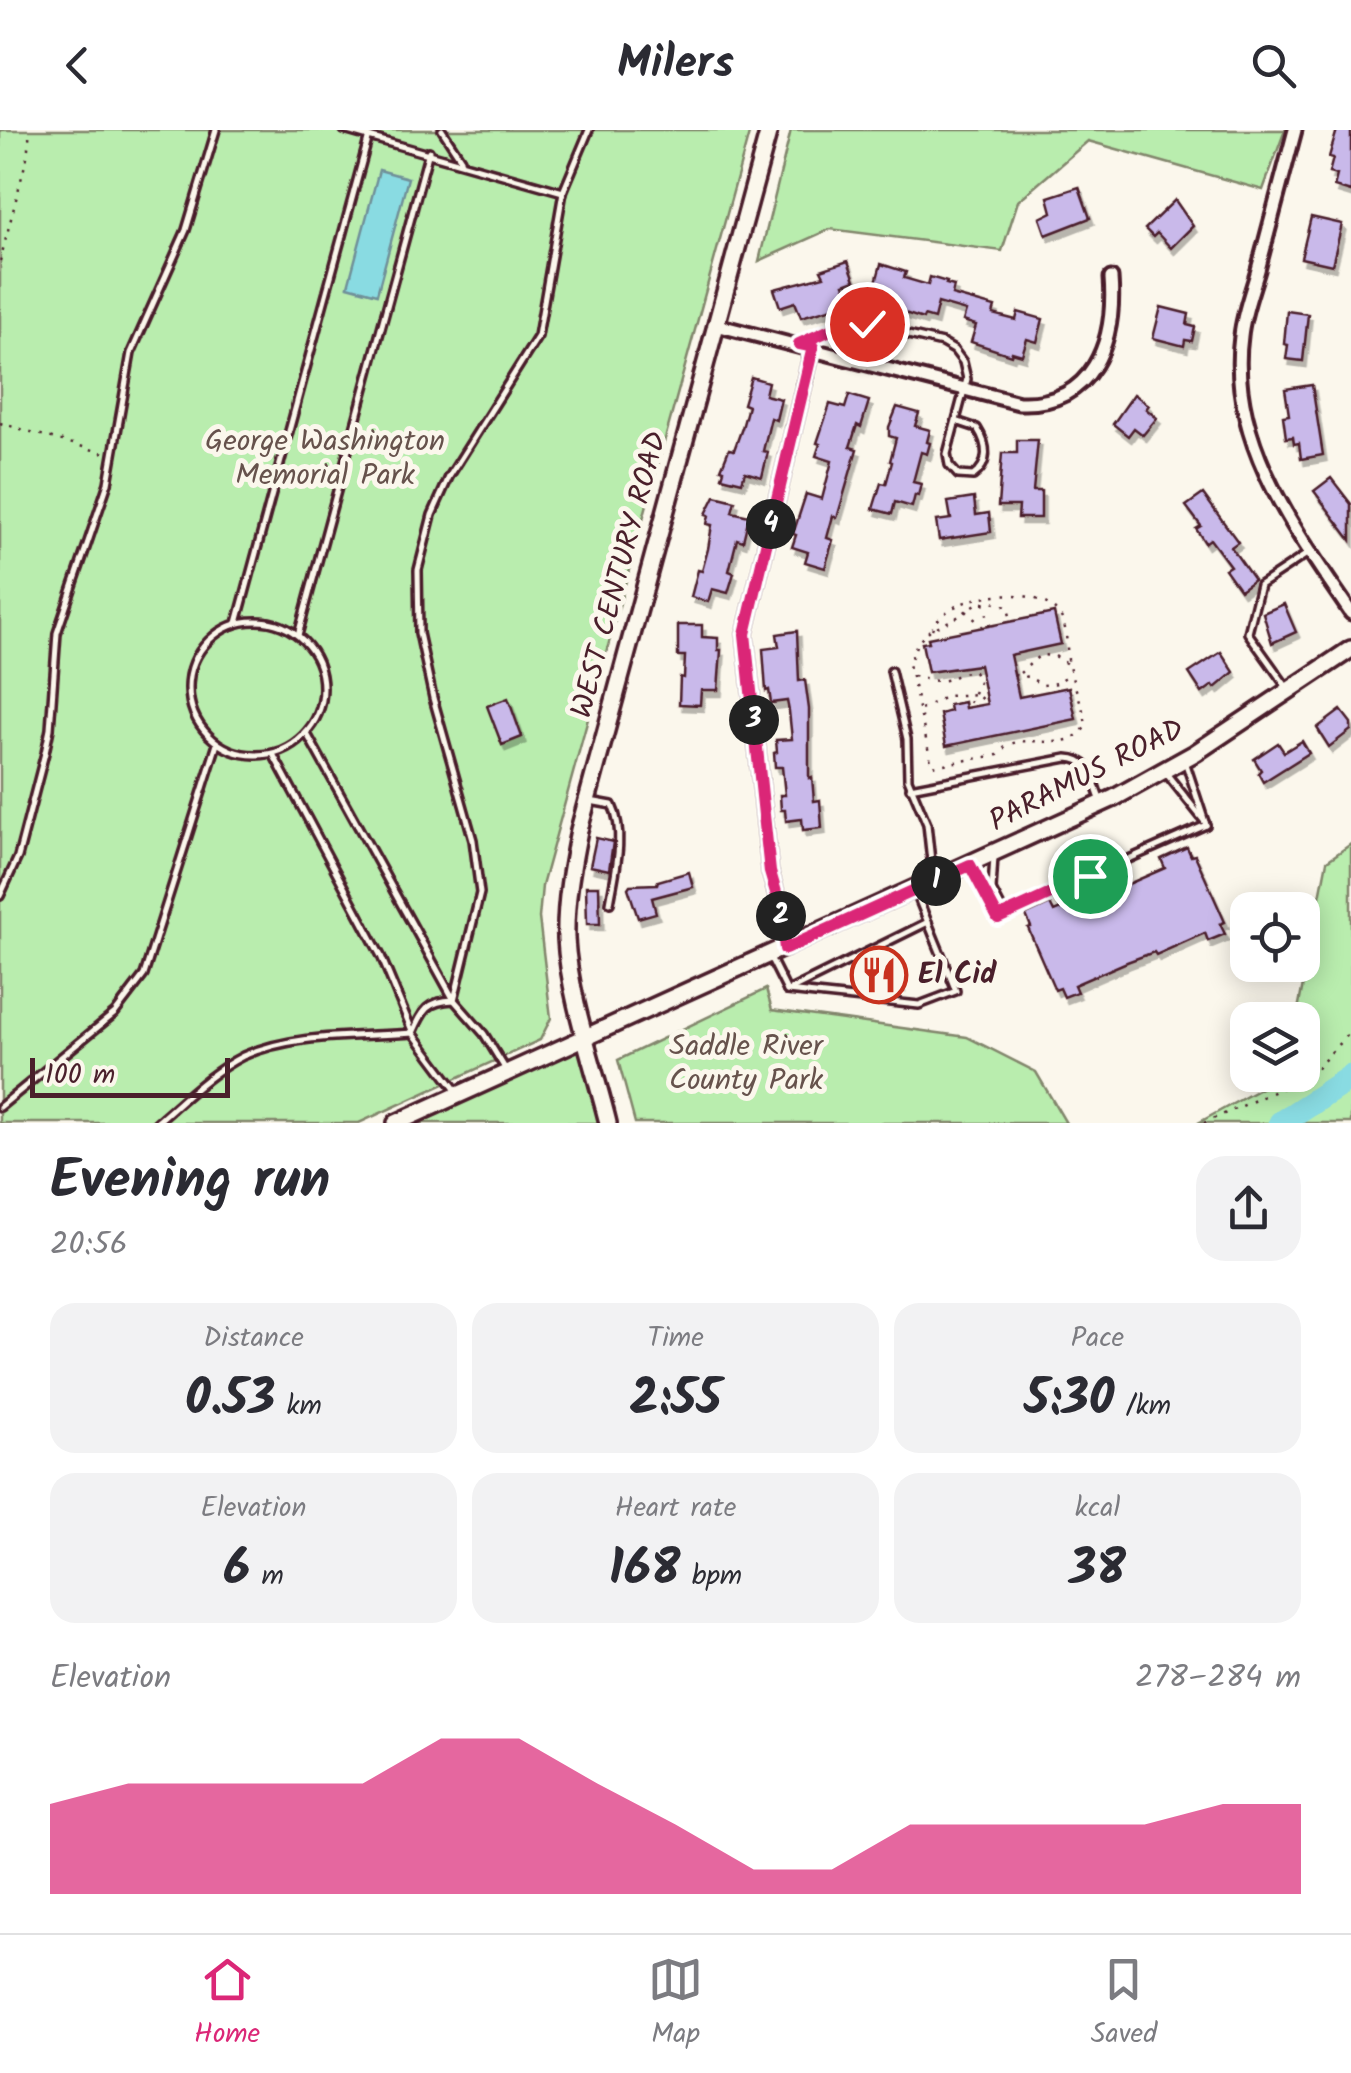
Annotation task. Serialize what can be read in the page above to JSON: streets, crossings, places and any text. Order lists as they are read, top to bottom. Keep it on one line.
{"streets":{"main road":["WEST CENTURY ROAD","PARAMUS ROAD"]},"crossings":[["WEST CENTURY ROAD","PARAMUS ROAD"]],"parks":["George Washington Memorial Park","Saddle River County Park"],"places":{"restaurant":["El Cid"]},"scale_bar":"100 m","page":{"header":"Milers","pins":["4","3","1","2"],"scale":"100 m","heading":["Evening run","20:56"],"stats":[["Distance","0.53 km"],["Time","2:55"],["Pace","5:30 /km"],["Elevation","6 m"],["Heart rate","168 bpm"],["kcal","38"]],"chart":["Elevation","278–284 m"],"tabs":["Home","Map","Saved"]}}
